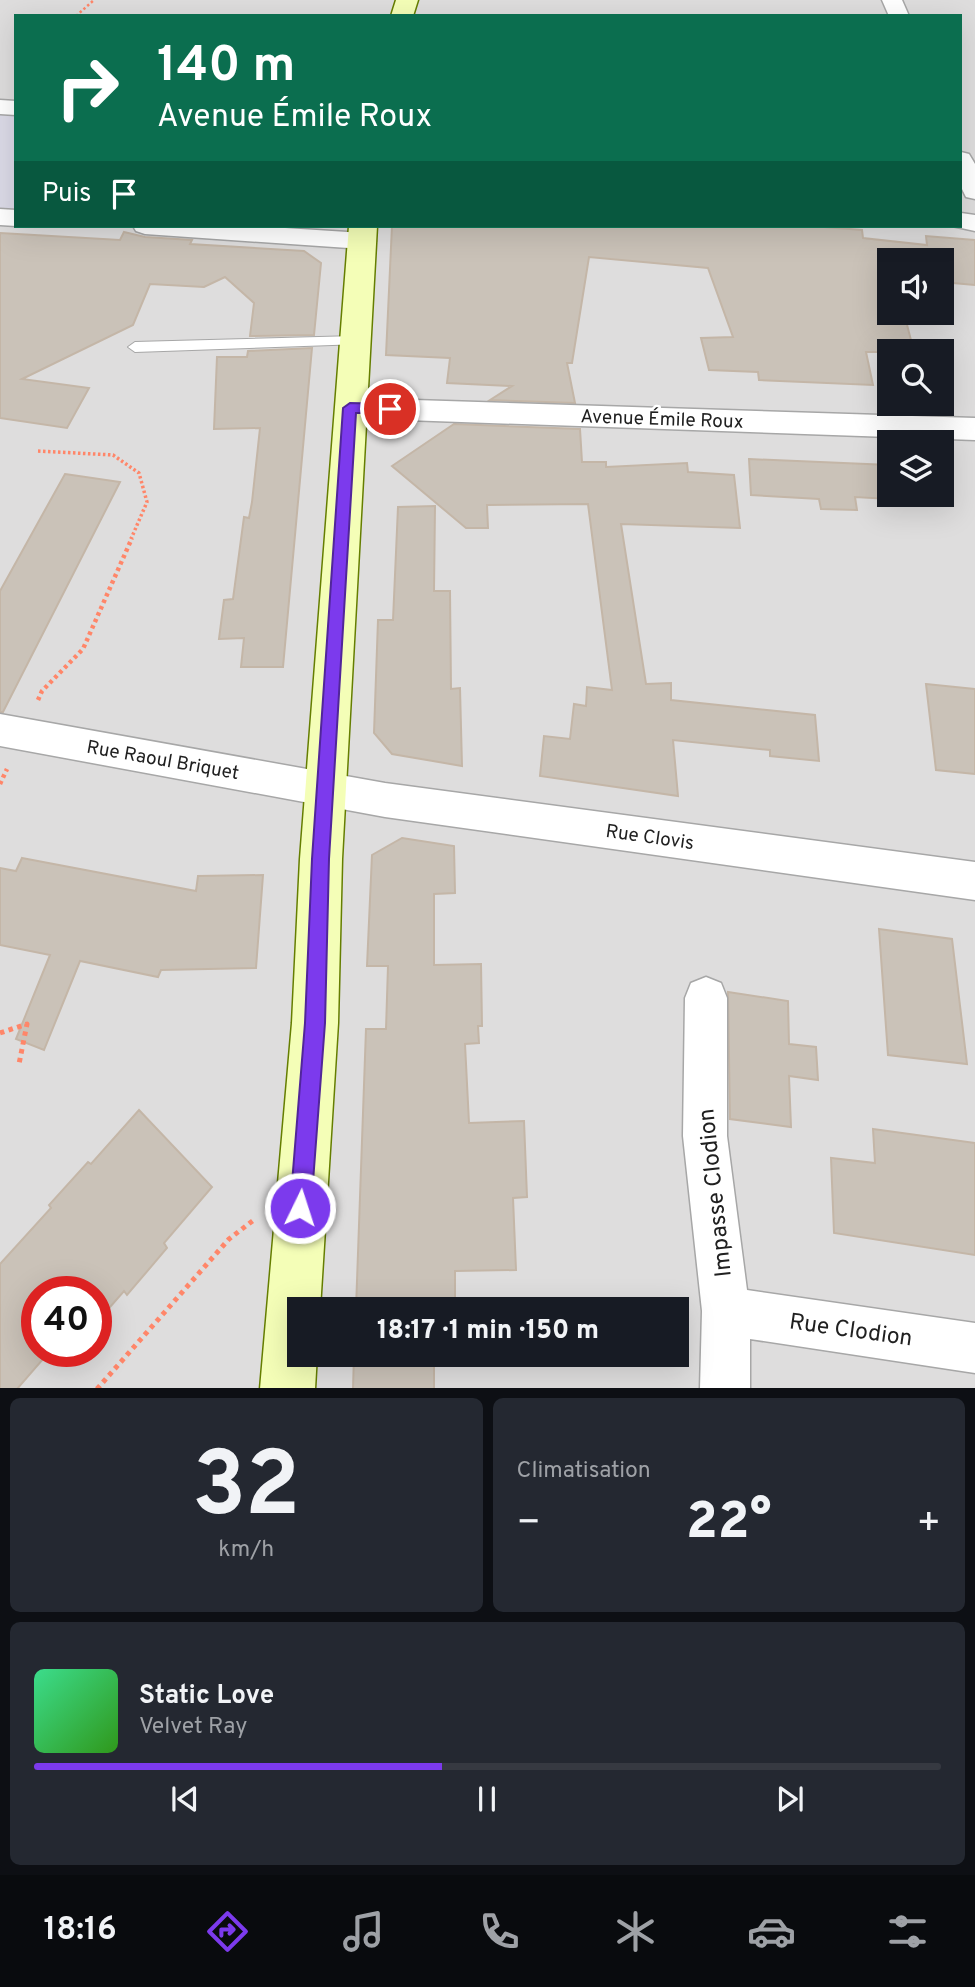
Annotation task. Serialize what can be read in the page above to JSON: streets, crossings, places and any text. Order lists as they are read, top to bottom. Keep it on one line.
{"streets":{"street":["Avenue Émile Roux","Rue Raoul Briquet","Rue Clovis","Impasse Clodion","Rue Clodion"]},"crossings":[["Rue Raoul Briquet","Rue Clovis"],["Impasse Clodion","Rue Clodion"]],"page":{"turn":["140 m","Avenue Émile Roux"],"then":"Puis","limit":"40","trip":"18:17 · 1 min · 150 m","tile":[["32","km/h"],"Climatisation"],"heat":["−","22°","+"],"song":["Static Love","Velvet Ray"],"tabs":"18:16"}}
